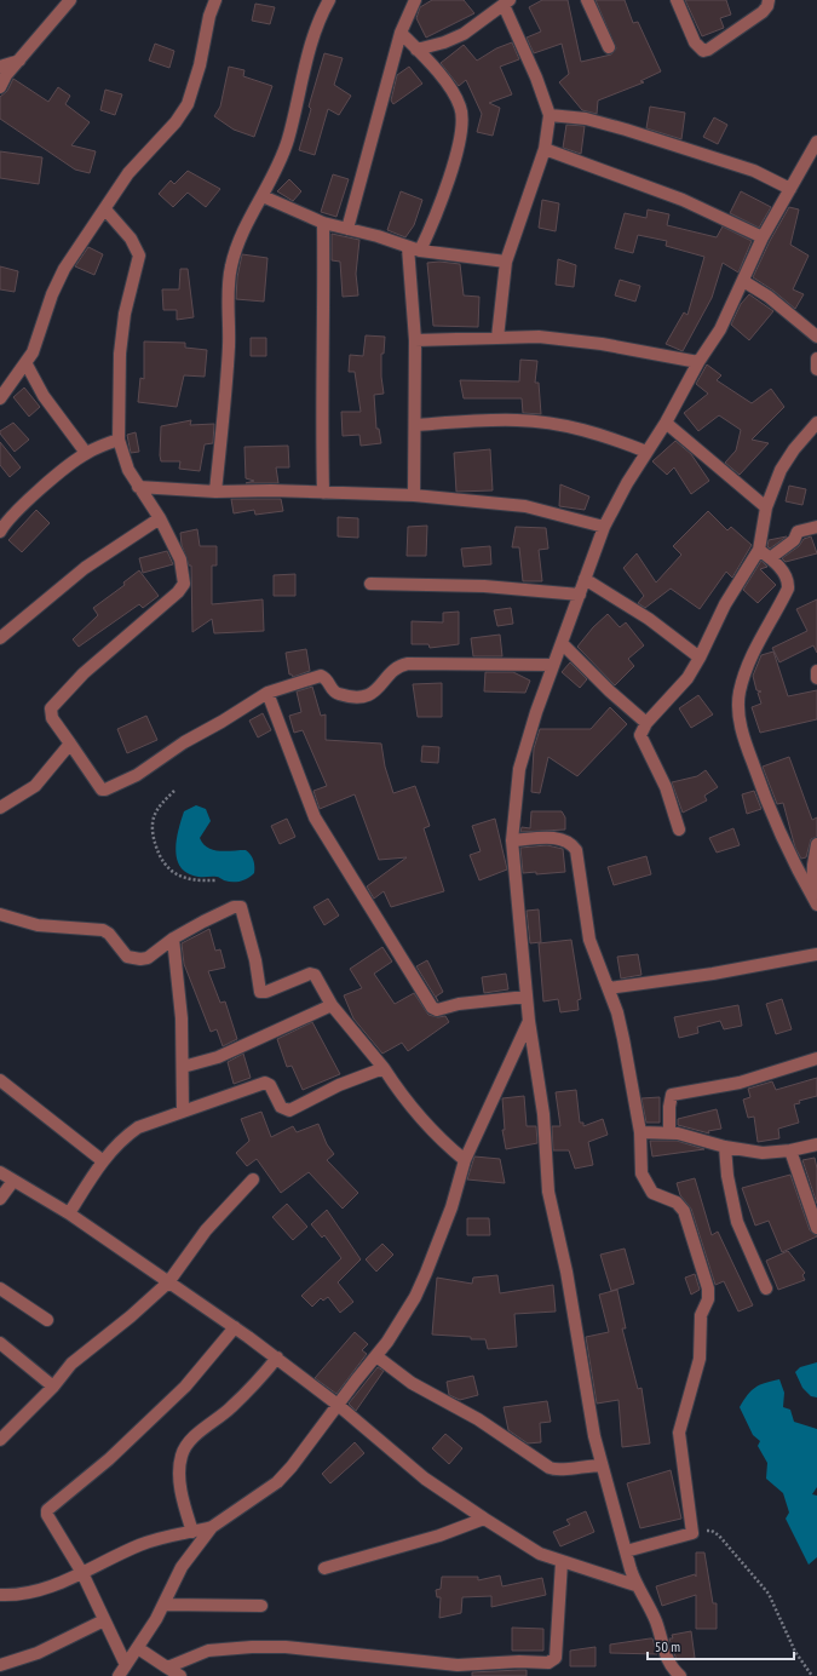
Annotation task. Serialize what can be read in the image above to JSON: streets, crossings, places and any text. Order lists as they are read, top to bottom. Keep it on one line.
{"scale_bar":"50 m"}
